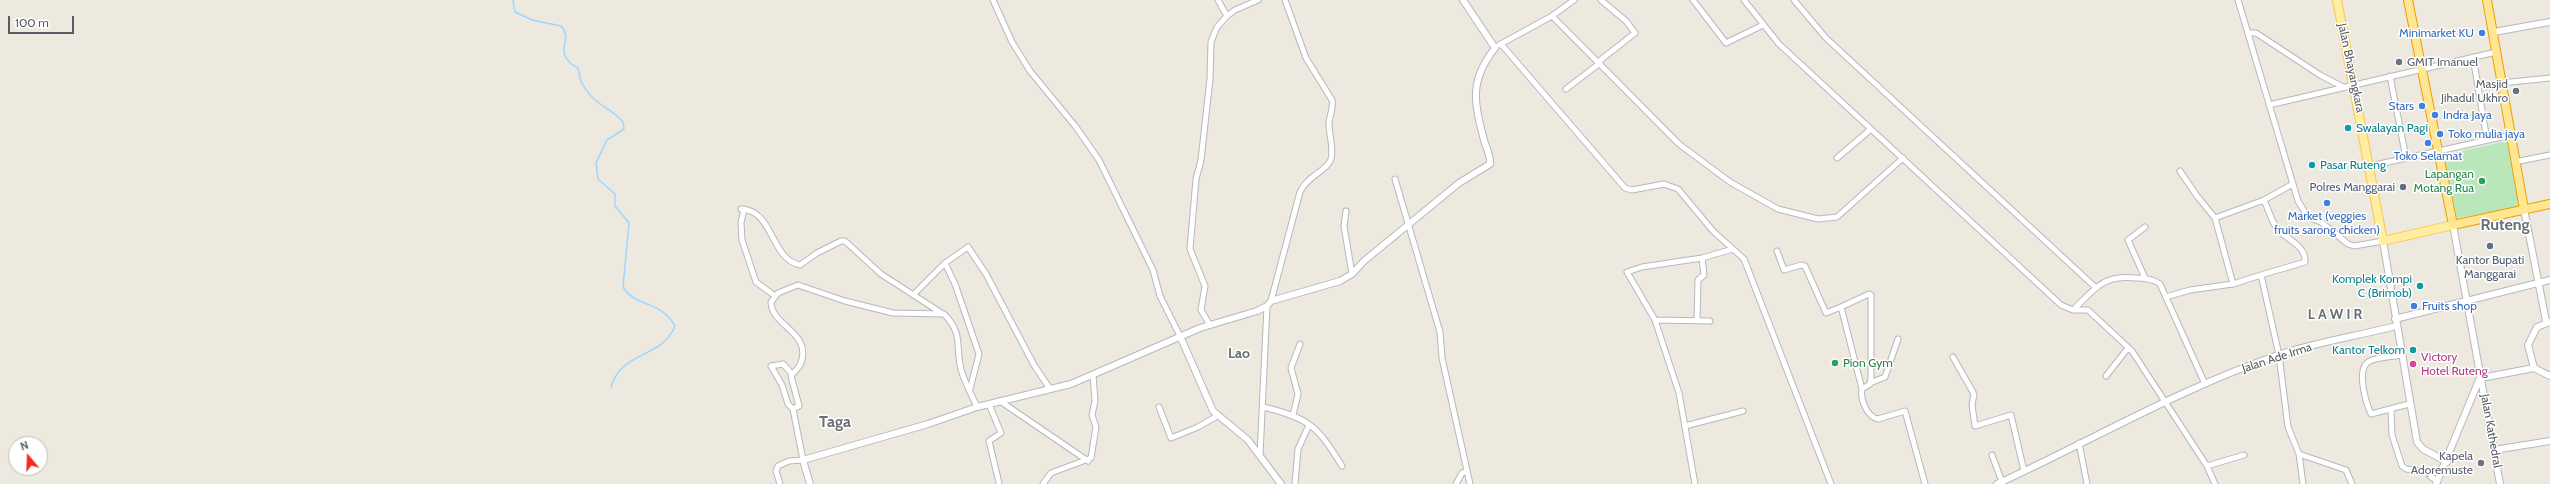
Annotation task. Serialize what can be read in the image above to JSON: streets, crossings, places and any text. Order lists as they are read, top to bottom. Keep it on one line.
{"streets":{"highway":["Jalan Kathedral"],"main road":["Jalan Bhayangkara"],"street":["Jalan Ade Irma"]},"crossings":[["Jalan Bhayangkara","Jalan Ade Irma"]],"districts":["Ruteng","L A W I R","Lao","Taga"],"places":["Minimarket KU","GMIT Imanuel","Masjid Jihadul Ukhro","Stars","Indra Jaya","Swalayan Pagi","Toko mulia jaya","Toko Selamat","Pasar Ruteng","Lapangan Motang Rua","Polres Manggarai","Market (veggies fruits sarong chicken)","Kantor Bupati Manggarai","Komplek Kompi C (Brimob)","Fruits shop","Kantor Telkom","Pion Gym","Victory Hotel Ruteng","Kapela Adoremuste"],"scale_bar":"100 m","north":"top"}
